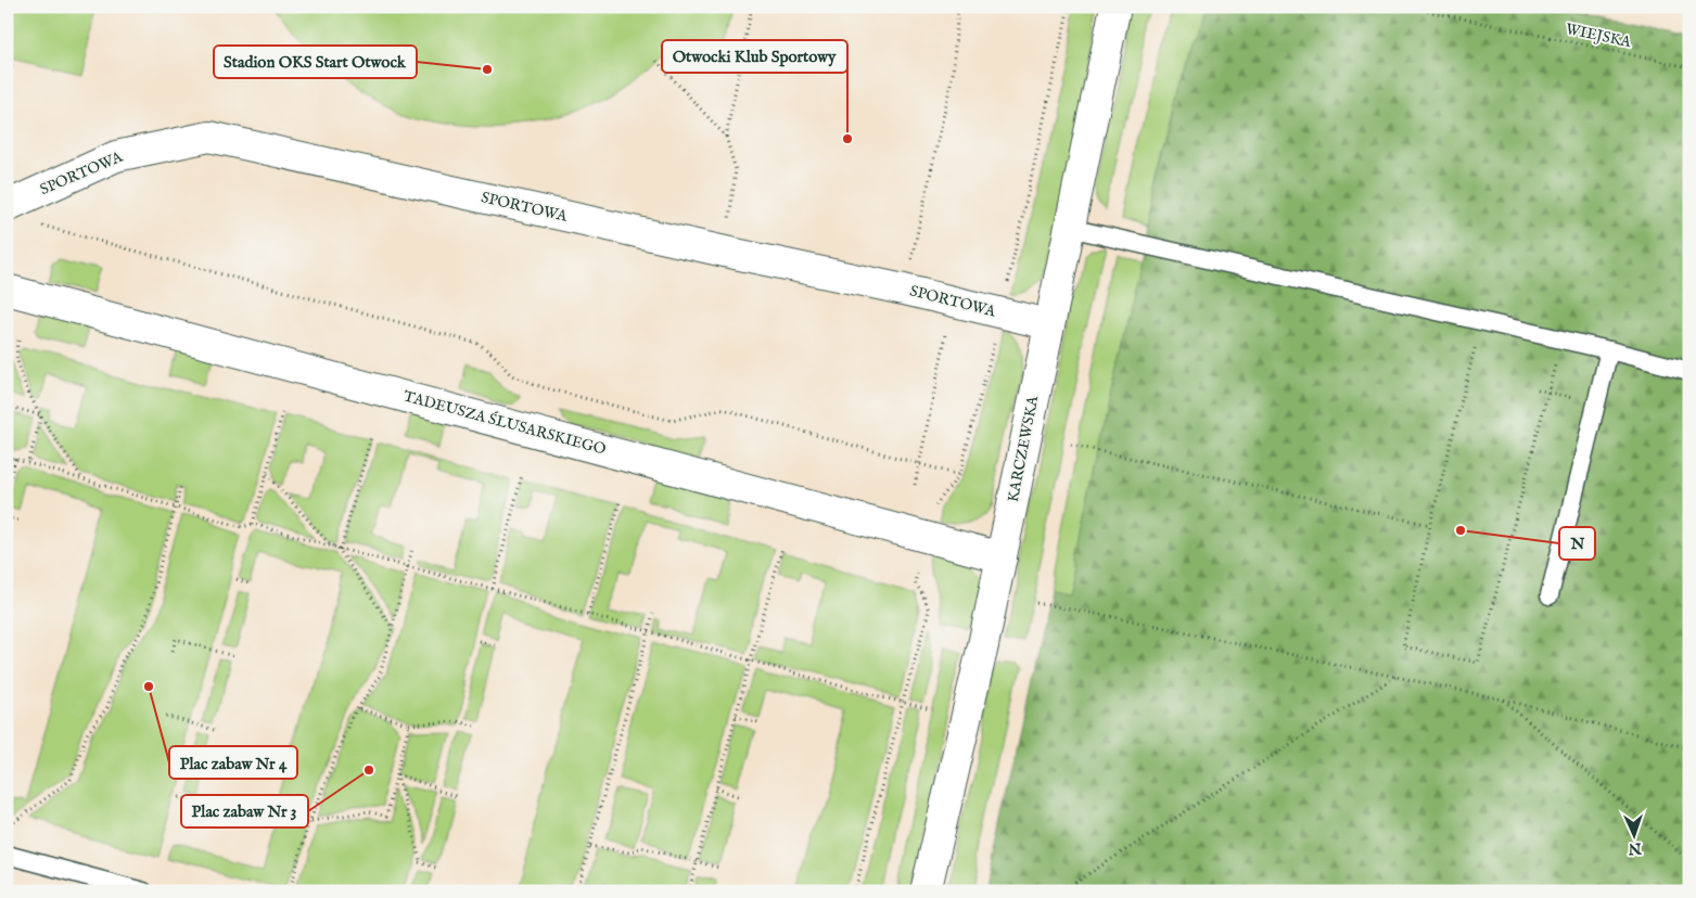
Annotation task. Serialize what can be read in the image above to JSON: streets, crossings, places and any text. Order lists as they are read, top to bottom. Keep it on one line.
{"streets":{"street":["SPORTOWA","TADEUSZA ŚLUSARSKIEGO","KARCZEWSKA"],"path":["WIEJSKA"]},"crossings":[["SPORTOWA","KARCZEWSKA"],["TADEUSZA ŚLUSARSKIEGO","KARCZEWSKA"]],"places":["Stadion OKS Start Otwock","Otwocki Klub Sportowy","N","Plac zabaw Nr 4","Plac zabaw Nr 3"],"north":"bottom"}
